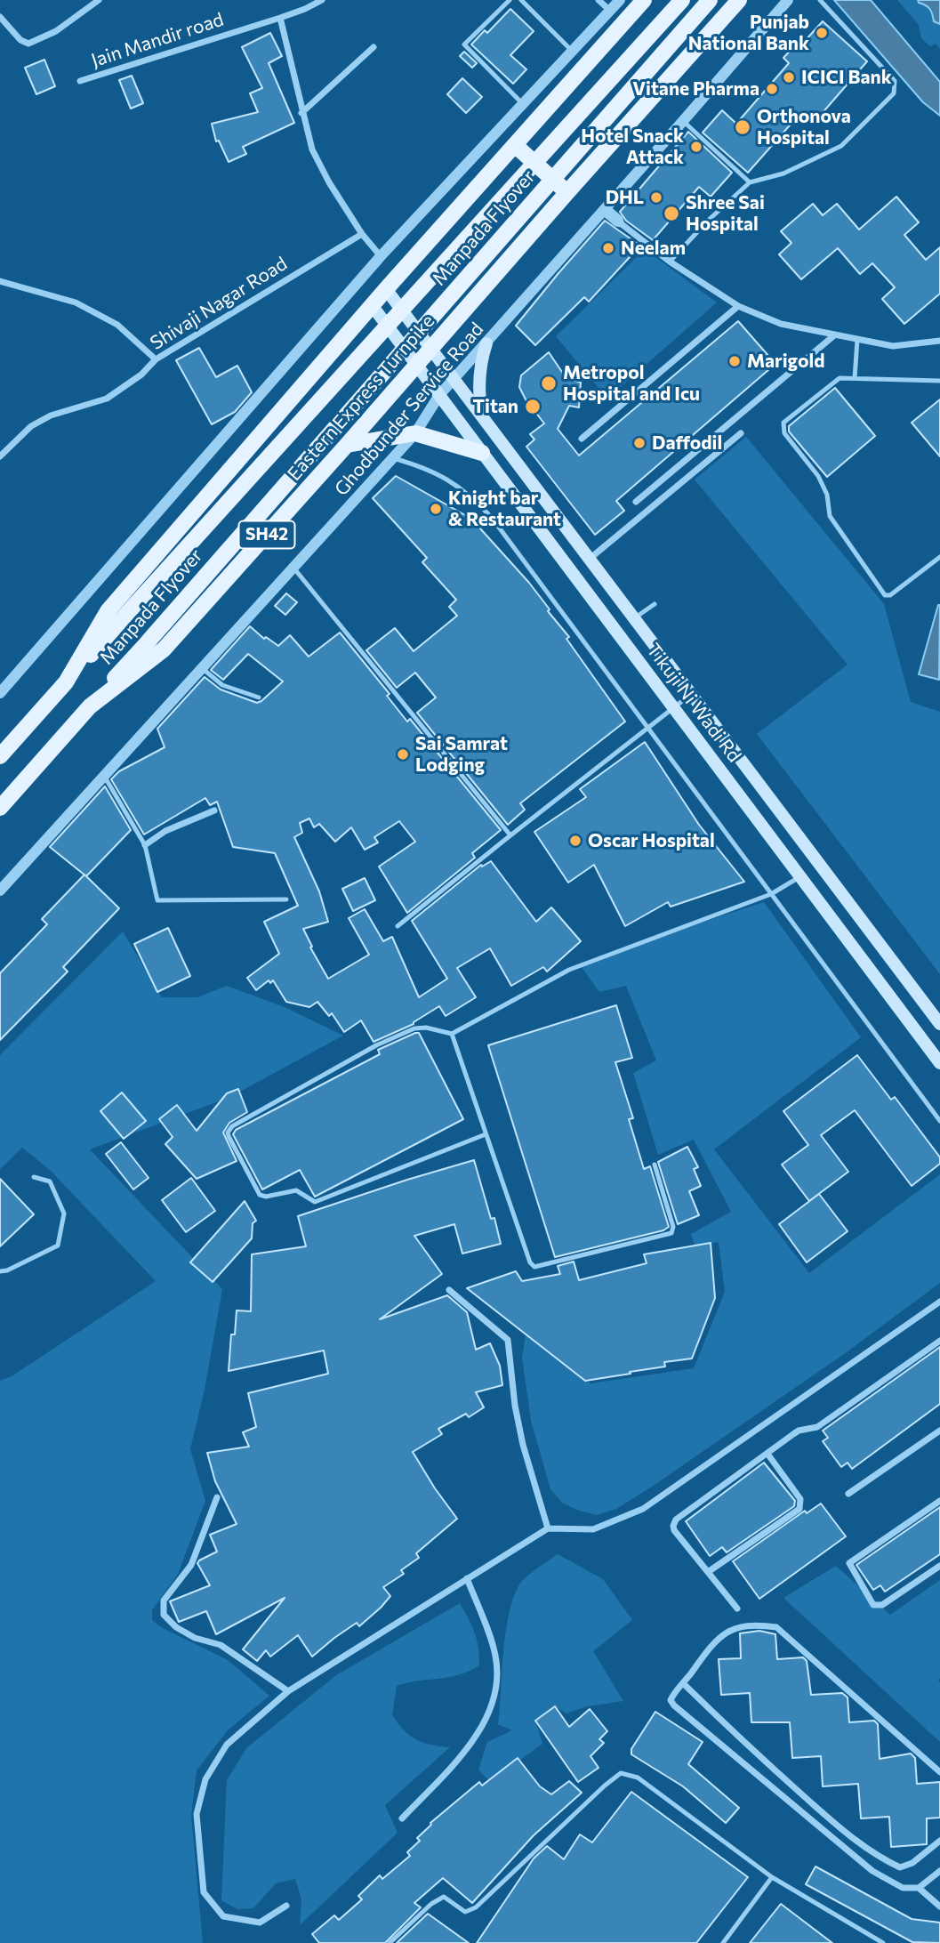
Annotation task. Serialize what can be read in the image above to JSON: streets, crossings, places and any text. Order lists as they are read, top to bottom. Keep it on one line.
{"streets":{"main road":["Manpada Flyover","Eastern Express Turnpike","SH42","Tikuji Ni Wadi Rd"],"street":["Jain Mandir road","Shivaji Nagar Road","Ghodbunder Service Road"]},"crossings":[["Manpada Flyover","Eastern Express Turnpike"],["Eastern Express Turnpike","Tikuji Ni Wadi Rd"],["Ghodbunder Service Road","Tikuji Ni Wadi Rd"]],"places":["Punjab National Bank","ICICI Bank","Vitane Pharma","Orthonova Hospital","Hotel Snack Attack","DHL","Shree Sai Hospital","Neelam","Marigold","Metropol Hospital and Icu","Titan","Daffodil","Knight bar & Restaurant","Sai Samrat Lodging","Oscar Hospital"]}
